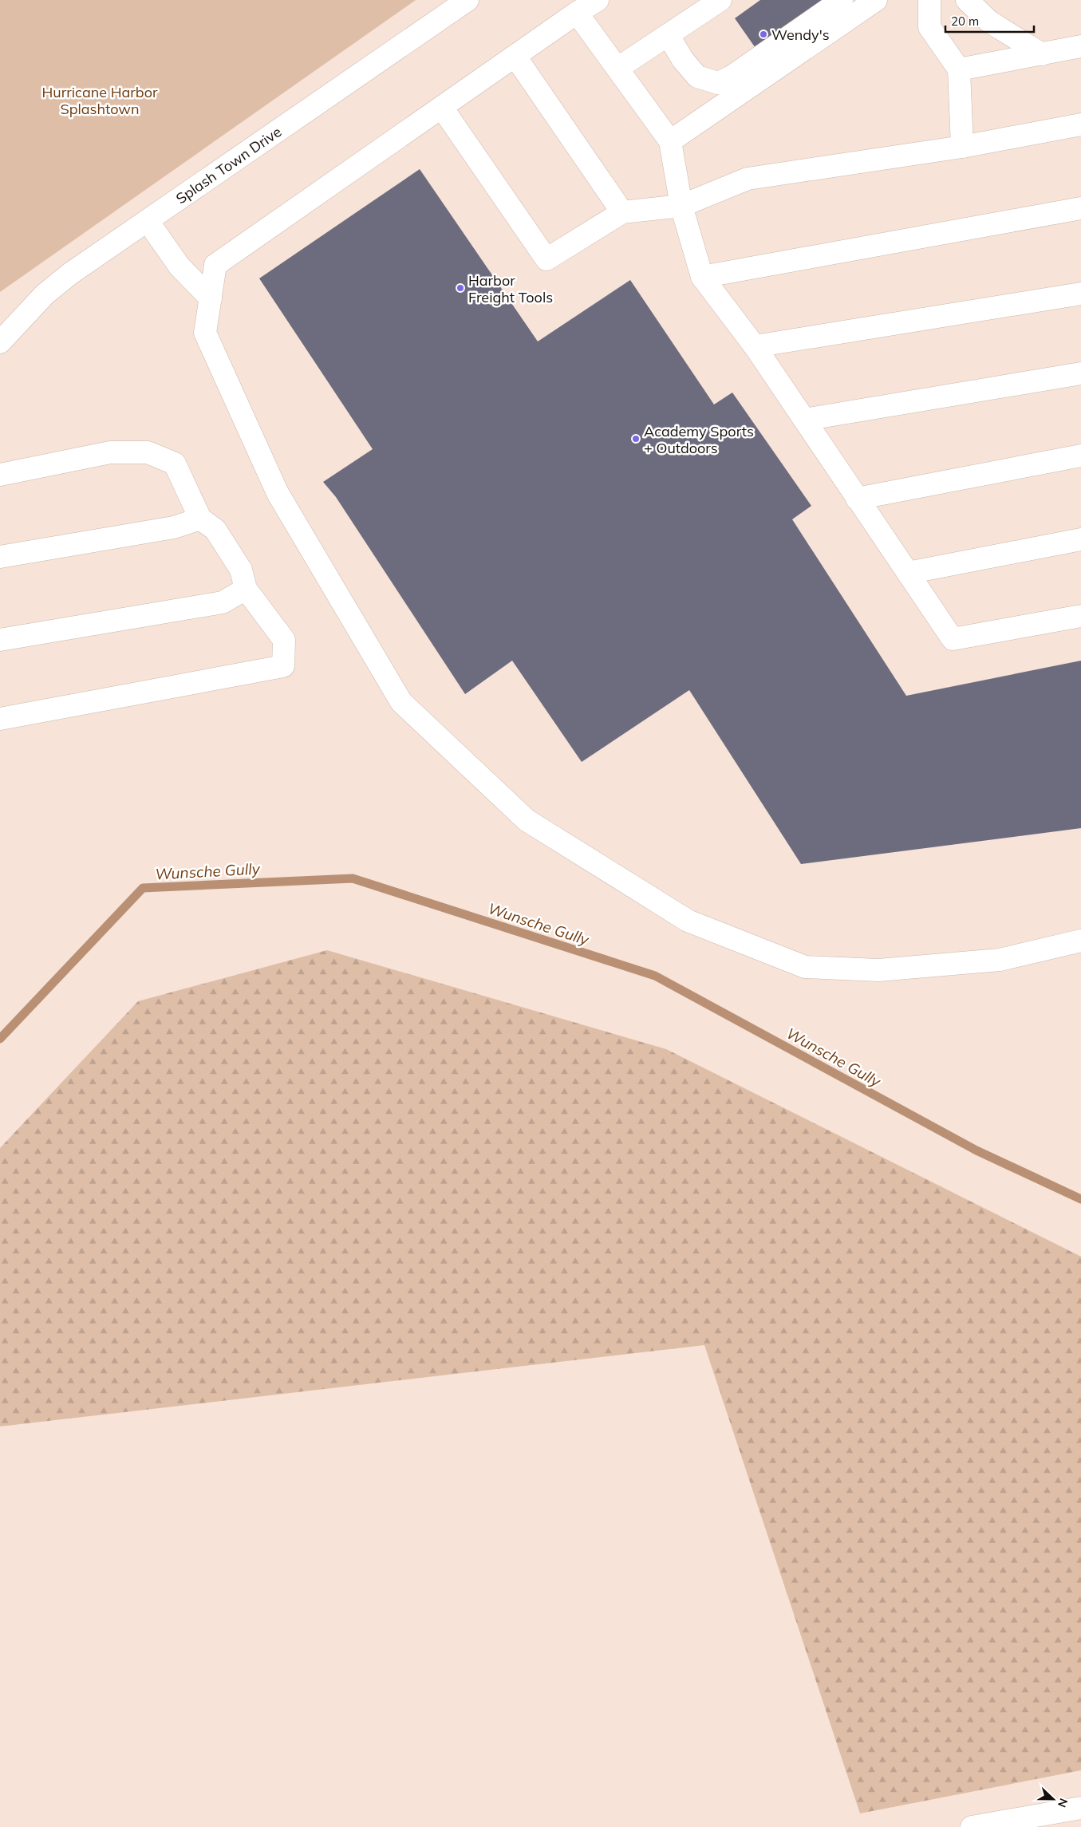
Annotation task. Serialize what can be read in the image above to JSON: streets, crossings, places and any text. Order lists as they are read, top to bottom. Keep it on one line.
{"streets":{"lane":["Splash Town Drive"]},"water":["Wunsche Gully"],"parks":["Hurricane Harbor Splashtown"],"places":["Wendy's","Harbor Freight Tools","Academy Sports + Outdoors"],"scale_bar":"20 m","north":"right"}
